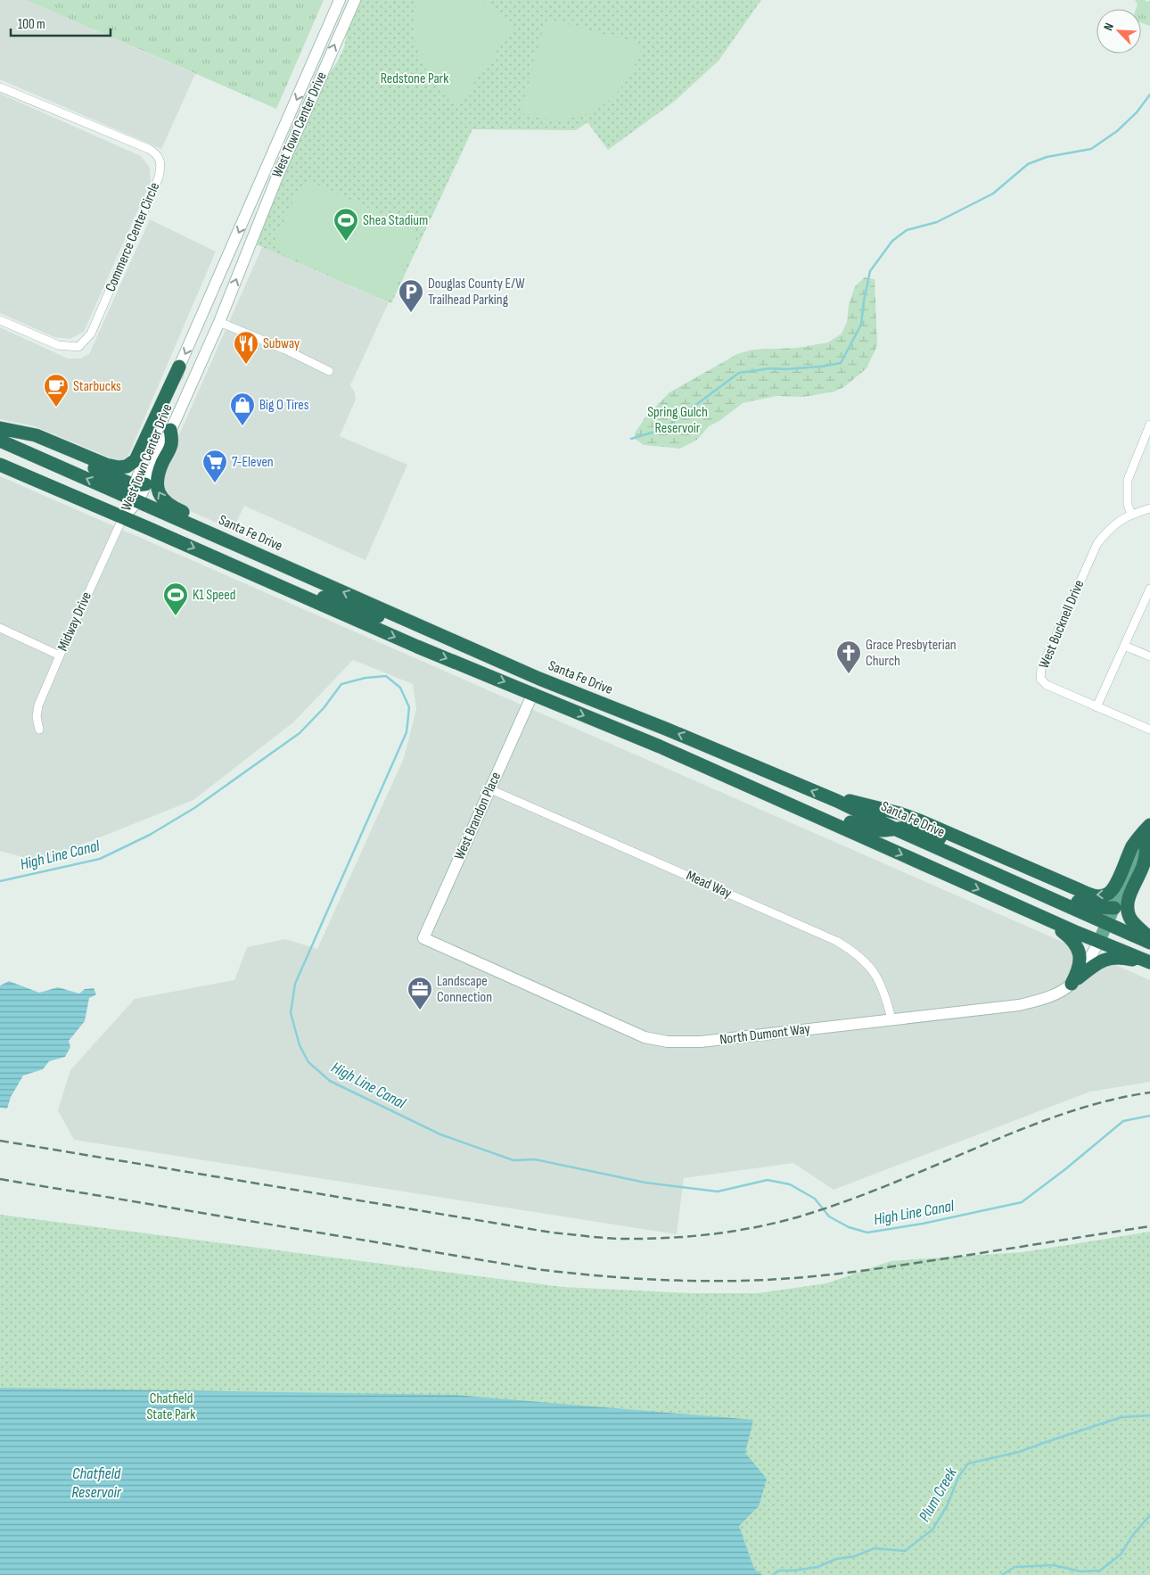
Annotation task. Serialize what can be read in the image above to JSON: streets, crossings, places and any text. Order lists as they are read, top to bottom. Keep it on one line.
{"streets":{"highway":["Santa Fe Drive"],"street":["West Town Center Drive","Commerce Center Circle","Midway Drive","West Bucknell Drive","West Brandon Place","Mead Way","North Dumont Way"]},"crossings":[["West Town Center Drive","Santa Fe Drive"],["West Town Center Drive","Midway Drive"],["West Brandon Place","Mead Way"],["West Brandon Place","North Dumont Way"],["Mead Way","North Dumont Way"]],"water":["High Line Canal","Chatfield Reservoir","Plum Creek"],"parks":["Redstone Park","Spring Gulch Reservoir","Chatfield State Park"],"places":{"sports":["Shea Stadium","K1 Speed"],"parking":["Douglas County E/W Trailhead Parking"],"restaurant":["Subway"],"cafe":["Starbucks"],"shop":["Big O Tires"],"supermarket":["7-Eleven"],"church":["Grace Presbyterian Church"],"office":["Landscape Connection"]},"scale_bar":"100 m","north":"top left"}
